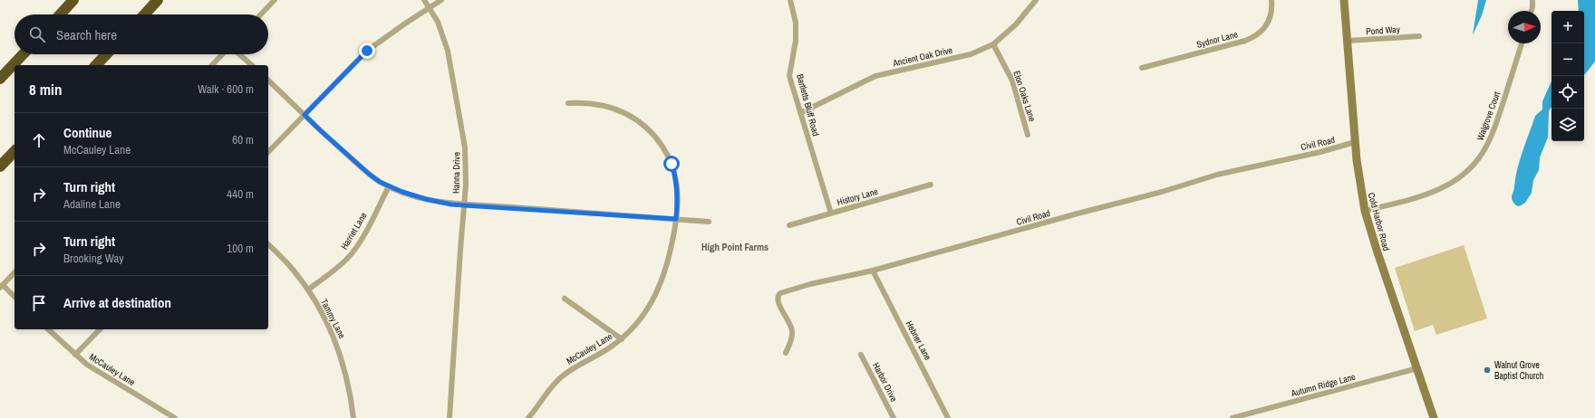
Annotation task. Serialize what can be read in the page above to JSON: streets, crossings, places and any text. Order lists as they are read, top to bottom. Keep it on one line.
{"streets":{"main road":["Cold Harbor Road"],"street":["Pond Way","Sydnor Lane","Ancient Oak Drive","Elon Oaks Lane","Bartletts Bluff Road","Walgrove Court","Civil Road","Hanna Drive","History Lane","Harriet Lane","Tammy Lane","Hebner Lane","McCauley Lane","Harbor Drive","Autumn Ridge Lane"]},"crossings":[["Pond Way","Cold Harbor Road"],["Ancient Oak Drive","Elon Oaks Lane"],["Ancient Oak Drive","Bartletts Bluff Road"],["Bartletts Bluff Road","History Lane"],["Walgrove Court","Cold Harbor Road"],["Civil Road","Cold Harbor Road"],["Civil Road","Hebner Lane"],["Cold Harbor Road","Autumn Ridge Lane"],["Harriet Lane","Tammy Lane"]],"districts":["High Point Farms"],"places":["Walnut Grove Baptist Church"],"north":"right","page":{"map_buttons":["+","−"],"search":"Search here","heading":["8 min","Walk · 600 m"],"list":[["Continue","McCauley Lane","60 m"],["Turn right","Adaline Lane","440 m"],["Turn right","Brooking Way","100 m"],"Arrive at destination"]}}
